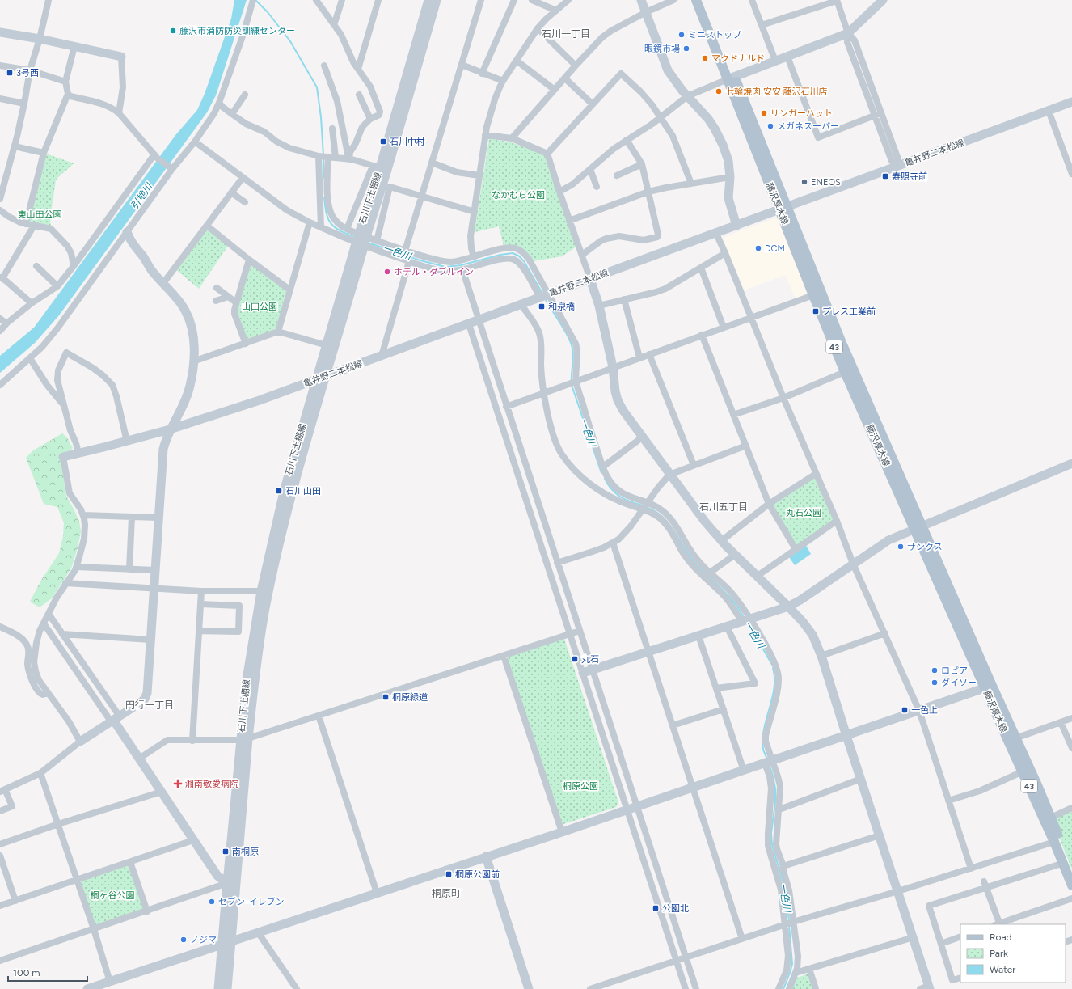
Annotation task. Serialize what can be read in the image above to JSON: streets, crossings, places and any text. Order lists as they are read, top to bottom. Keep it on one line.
{"streets":{"main road":["藤沢厚木線","43"],"street":["亀井野二本松線","石川下土棚線"]},"crossings":[["亀井野二本松線","石川下土棚線"],["亀井野二本松線","藤沢厚木線"]],"districts":["石川一丁目","石川五丁目","円行一丁目","桐原町"],"water":["引地川","一色川"],"parks":["なかむら公園","東山田公園","山田公園","丸石公園","桐原公園","桐ヶ谷公園"],"places":{"other":["藤沢市消防防災訓練センター","ミニストップ","眼鏡市場","マクドナルド","七輪焼肉 安安 藤沢石川店","リンガーハット","メガネスーパー","ENEOS","DCM","ホテル・ダブルイン","サンクス","ロピア","ダイソー","セブン-イレブン","ノジマ"],"transit":["3号西","石川中村","寿照寺前","和泉橋","プレス工業前","石川山田","丸石","桐原緑道","一色上","南桐原","桐原公園前","公園北"],"health":["湘南敬愛病院"]},"legend":["Road","Park","Water"],"scale_bar":"100 m"}
